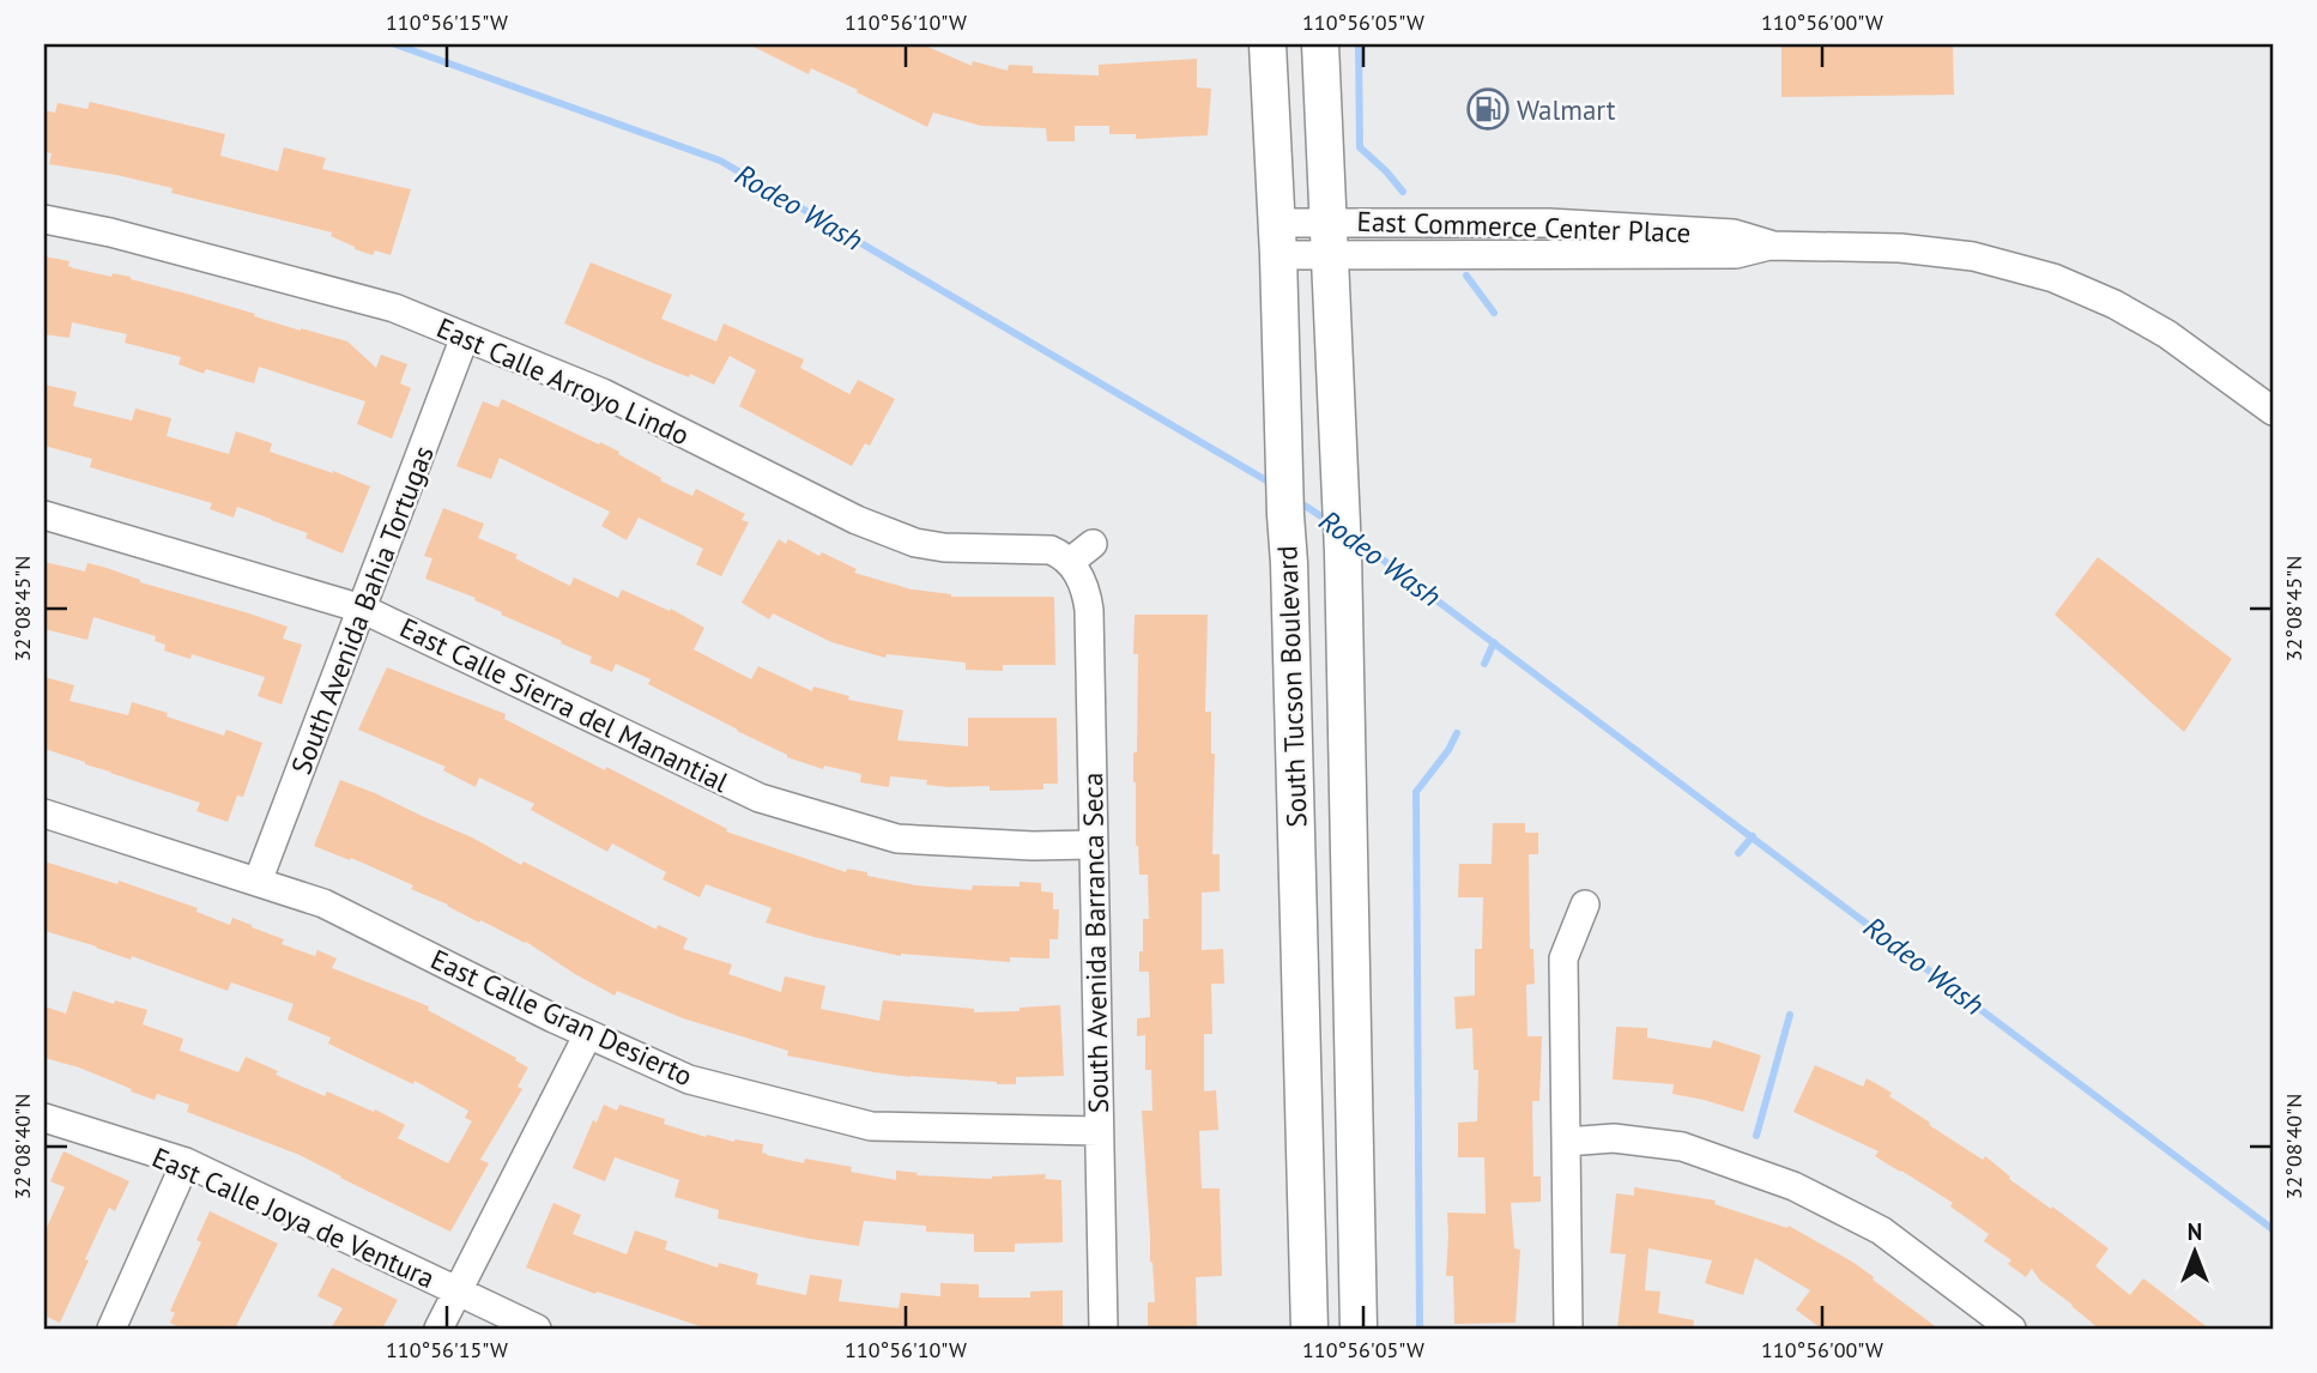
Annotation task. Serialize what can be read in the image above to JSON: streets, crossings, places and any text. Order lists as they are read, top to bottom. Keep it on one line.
{"streets":{"main road":["South Tucson Boulevard"],"street":["East Commerce Center Place","East Calle Arroyo Lindo","South Avenida Bahia Tortugas","East Calle Sierra del Manantial","South Avenida Barranca Seca","East Calle Gran Desierto","East Calle Joya de Ventura"]},"crossings":[["East Commerce Center Place","South Tucson Boulevard"],["East Calle Arroyo Lindo","South Avenida Bahia Tortugas"],["East Calle Arroyo Lindo","South Avenida Barranca Seca"],["South Avenida Bahia Tortugas","East Calle Sierra del Manantial"],["South Avenida Bahia Tortugas","East Calle Gran Desierto"],["East Calle Sierra del Manantial","South Avenida Barranca Seca"],["South Avenida Barranca Seca","East Calle Gran Desierto"]],"water":["Rodeo Wash"],"places":{"fuel station":["Walmart"]},"north":"top","coordinates":["110°56'15\"W","110°56'10\"W","110°56'05\"W","110°56'00\"W","32°08'45\"N","32°08'40\"N"]}
